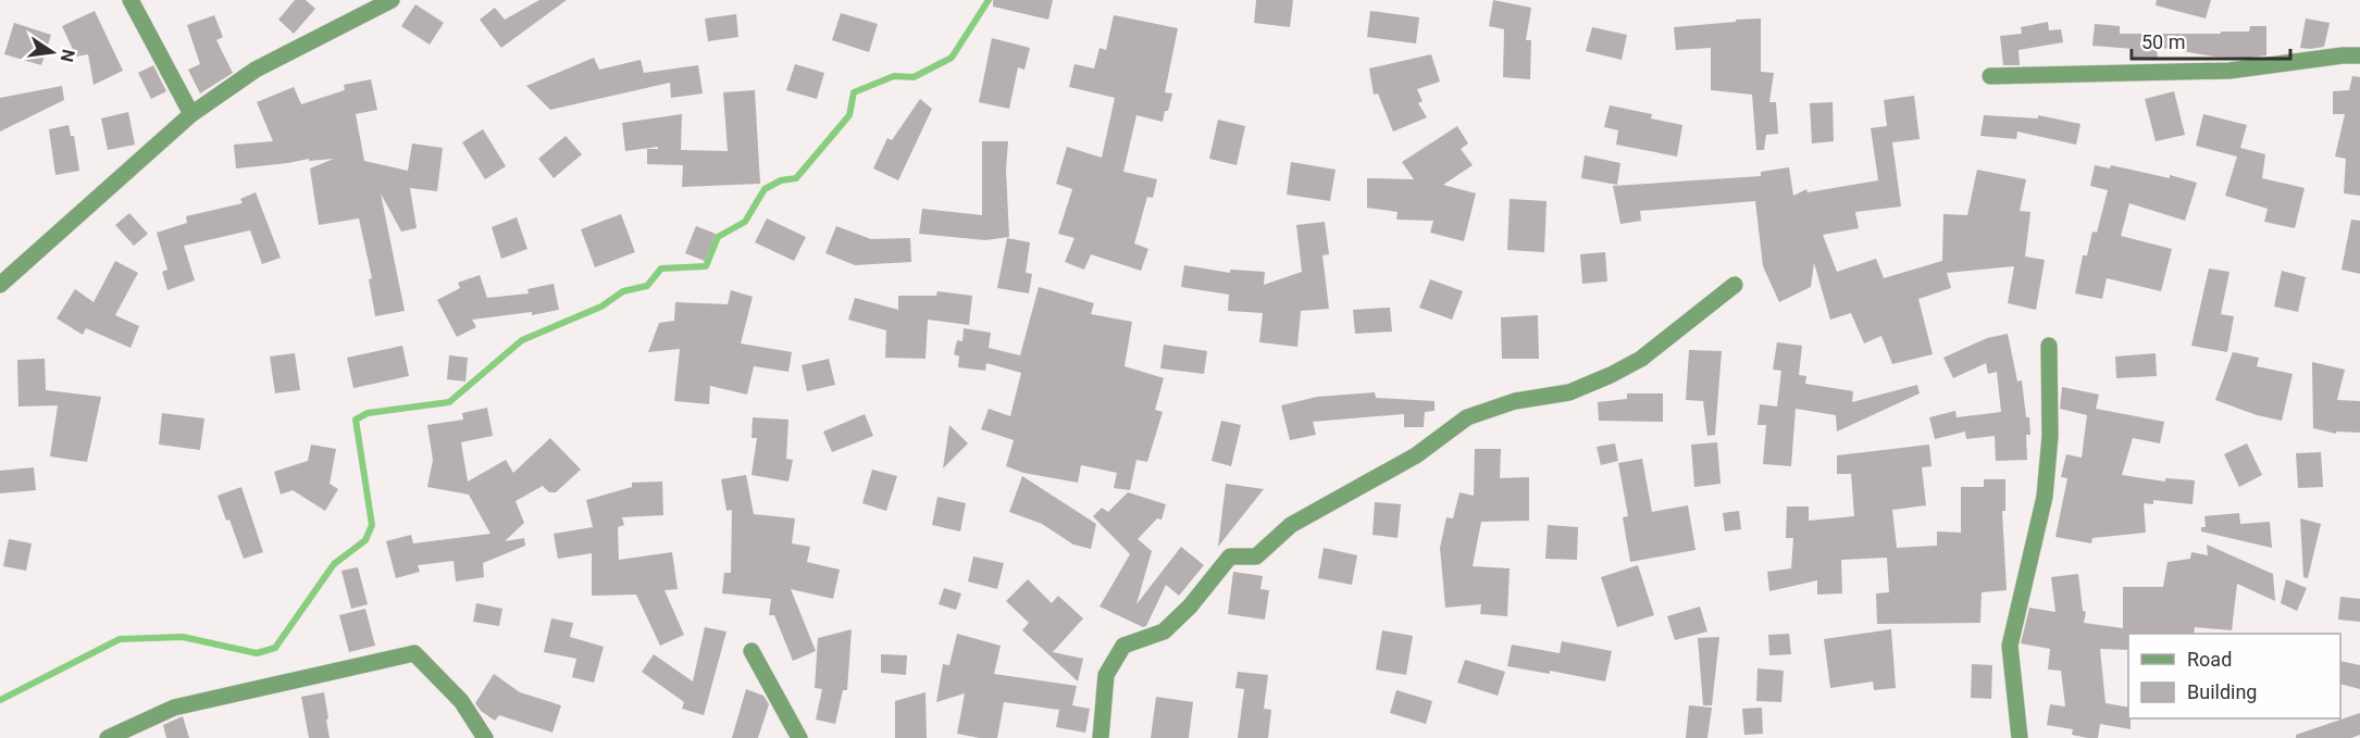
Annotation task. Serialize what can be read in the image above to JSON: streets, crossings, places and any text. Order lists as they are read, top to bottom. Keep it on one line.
{"legend":["Road","Building"],"scale_bar":"50 m","north":"right"}
